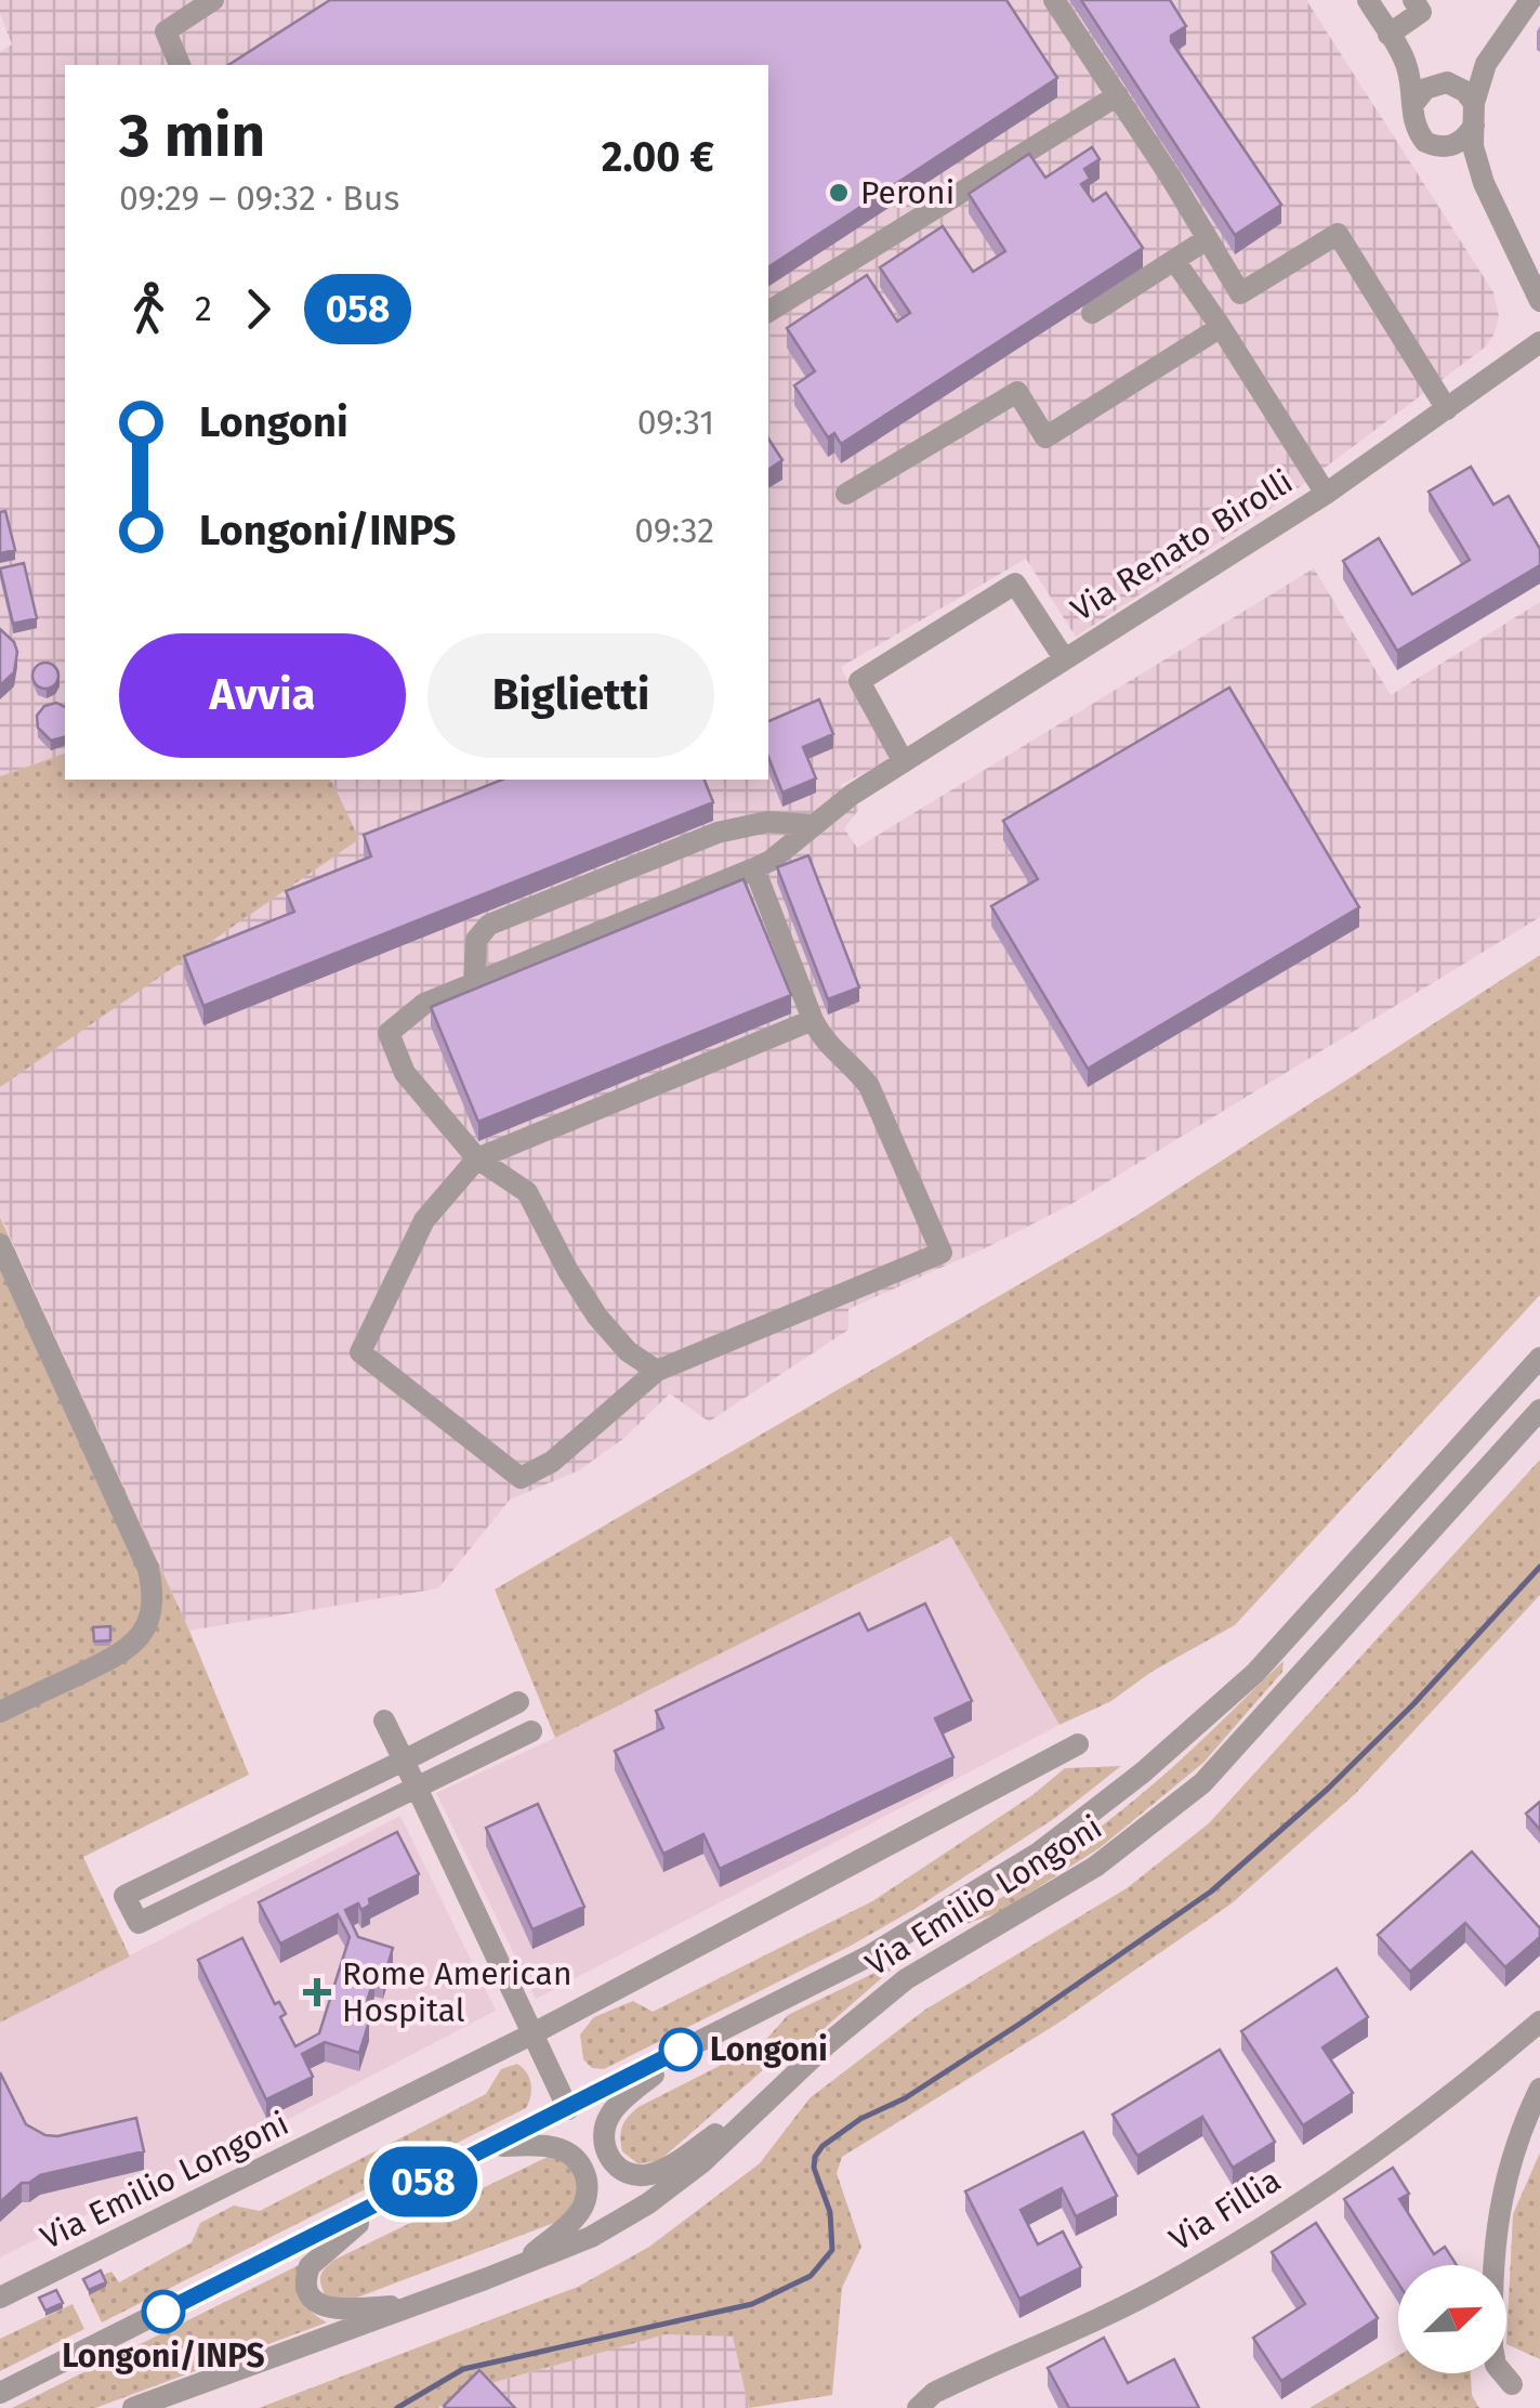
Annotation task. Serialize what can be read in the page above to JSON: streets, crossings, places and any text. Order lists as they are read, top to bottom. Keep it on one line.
{"streets":{"street":["Via Renato Birolli","Via Emilio Longoni","Via Fillia"]},"places":{"other":["Peroni","Longoni","Longoni/INPS"],"health":["Rome American Hospital"]},"lines":["bus line 058"],"north":"top right","page":{"on_map":"058","heading":["3 min","09:29 – 09:32 · Bus","2.00 €"],"legs":["2","058"],"list":[{"name":"Longoni","value":"09:31"},{"name":"Longoni/INPS","value":"09:32"}],"buttons":["Avvia","Biglietti"]}}
